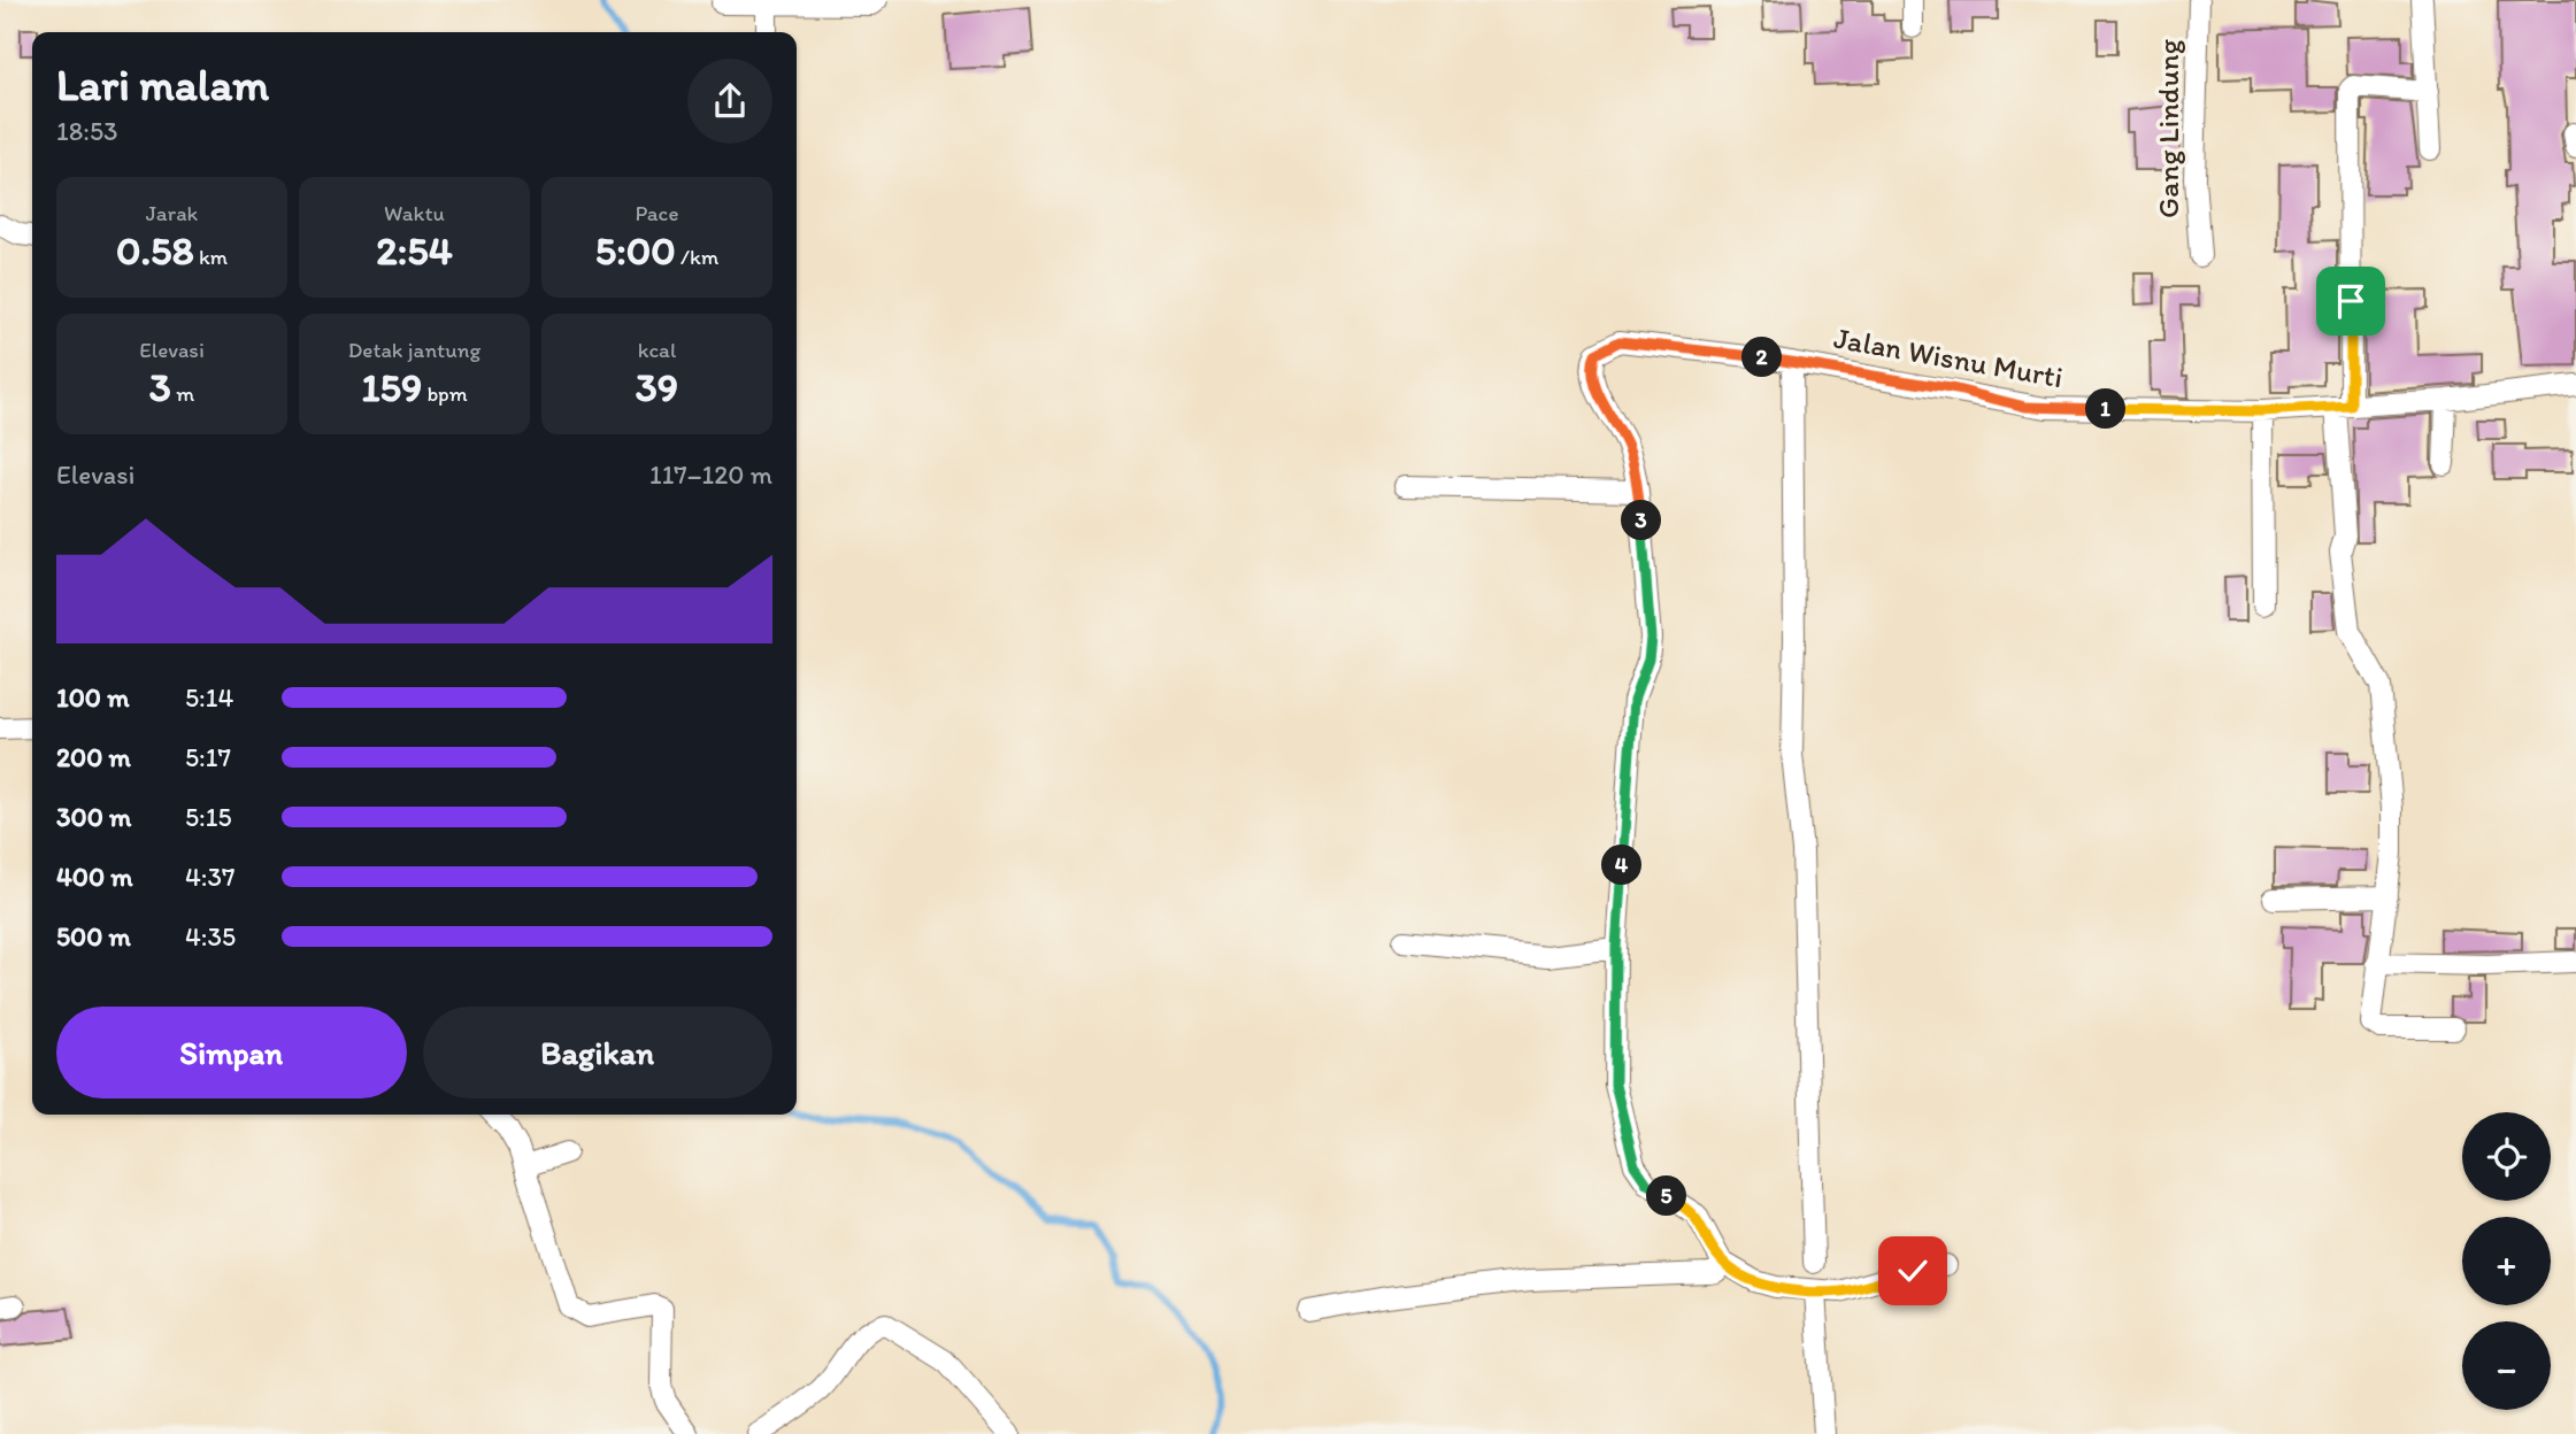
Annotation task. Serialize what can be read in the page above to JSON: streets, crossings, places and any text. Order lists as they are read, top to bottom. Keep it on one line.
{"streets":{"street":["Gang Lindung","Jalan Wisnu Murti"]},"page":{"heading":["Lari malam","18:53"],"stats":[["Jarak","0.58 km"],["Waktu","2:54"],["Pace","5:00 /km"],["Elevasi","3 m"],["Detak jantung","159 bpm"],["kcal","39"]],"pins":["2","1","3","4","5"],"chart":["Elevasi","117–120 m"],"list":[{"name":"100 m","note":"5:14"},{"name":"200 m","note":"5:17"},{"name":"300 m","note":"5:15"},{"name":"400 m","note":"4:37"},{"name":"500 m","note":"4:35"}],"buttons":["Simpan","Bagikan"],"map_buttons":["+","−"]}}
